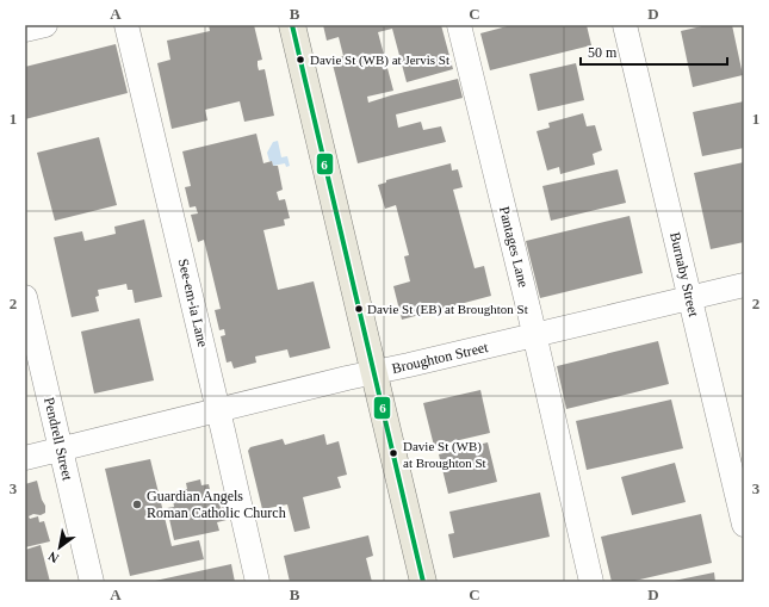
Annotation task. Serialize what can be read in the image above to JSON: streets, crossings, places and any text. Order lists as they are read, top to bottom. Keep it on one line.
{"streets":{"street":["Pantages Lane","Burnaby Street","See-em-ia Lane","Broughton Street","Pendrell Street"]},"crossings":[["Pantages Lane","Broughton Street"],["Burnaby Street","Broughton Street"],["See-em-ia Lane","Broughton Street"],["Broughton Street","Pendrell Street"]],"places":["Davie St (WB) at Jervis St","Davie St (EB) at Broughton St","Davie St (WB) at Broughton St","Guardian Angels Roman Catholic Church"],"lines":["transit line 6"],"scale_bar":"50 m","north":"bottom left","grid":{"columns":["A","B","C","D"],"rows":["1","2","3"]}}
